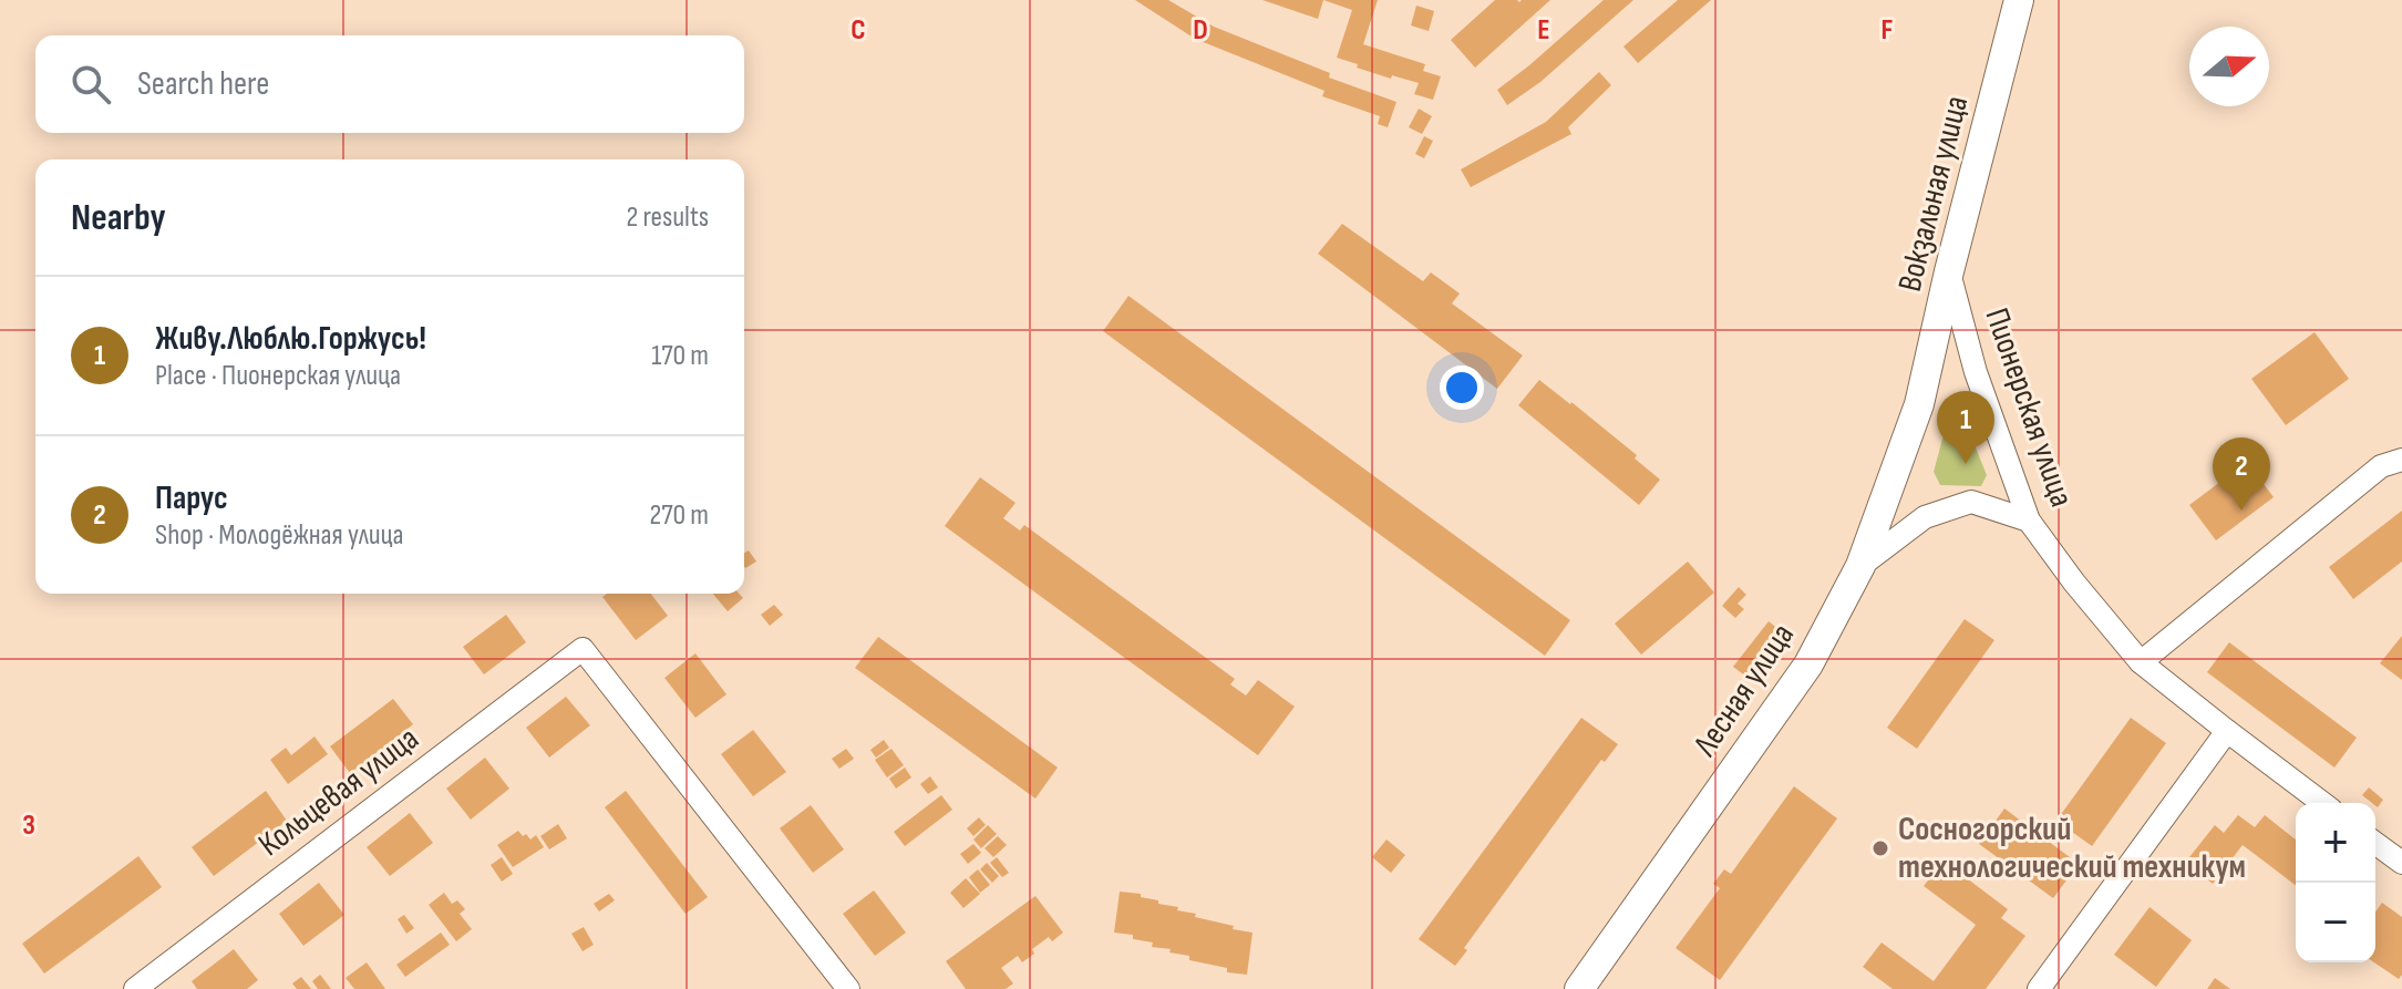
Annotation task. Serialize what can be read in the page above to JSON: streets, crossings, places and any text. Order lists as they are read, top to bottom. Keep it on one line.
{"streets":{"main road":["Вокзальная улица","Лесная улица"],"street":["Пионерская улица","Кольцевая улица"]},"crossings":[["Вокзальная улица","Пионерская улица"],["Вокзальная улица","Лесная улица"]],"places":["Сосногорский технологический техникум"],"north":"right","page":{"search":"Search here","heading":["Nearby","2 results"],"list":[{"mark":"1","name":"Живу.Люблю.Горжусь!","note":"Place · Пионерская улица","value":"170 m"},{"mark":"2","name":"Парус","note":"Shop · Молодёжная улица","value":"270 m"}],"pins":["1","2"],"map_buttons":["+","−"]},"grid":{"columns":["C","D","E","F"],"rows":["3"]}}
